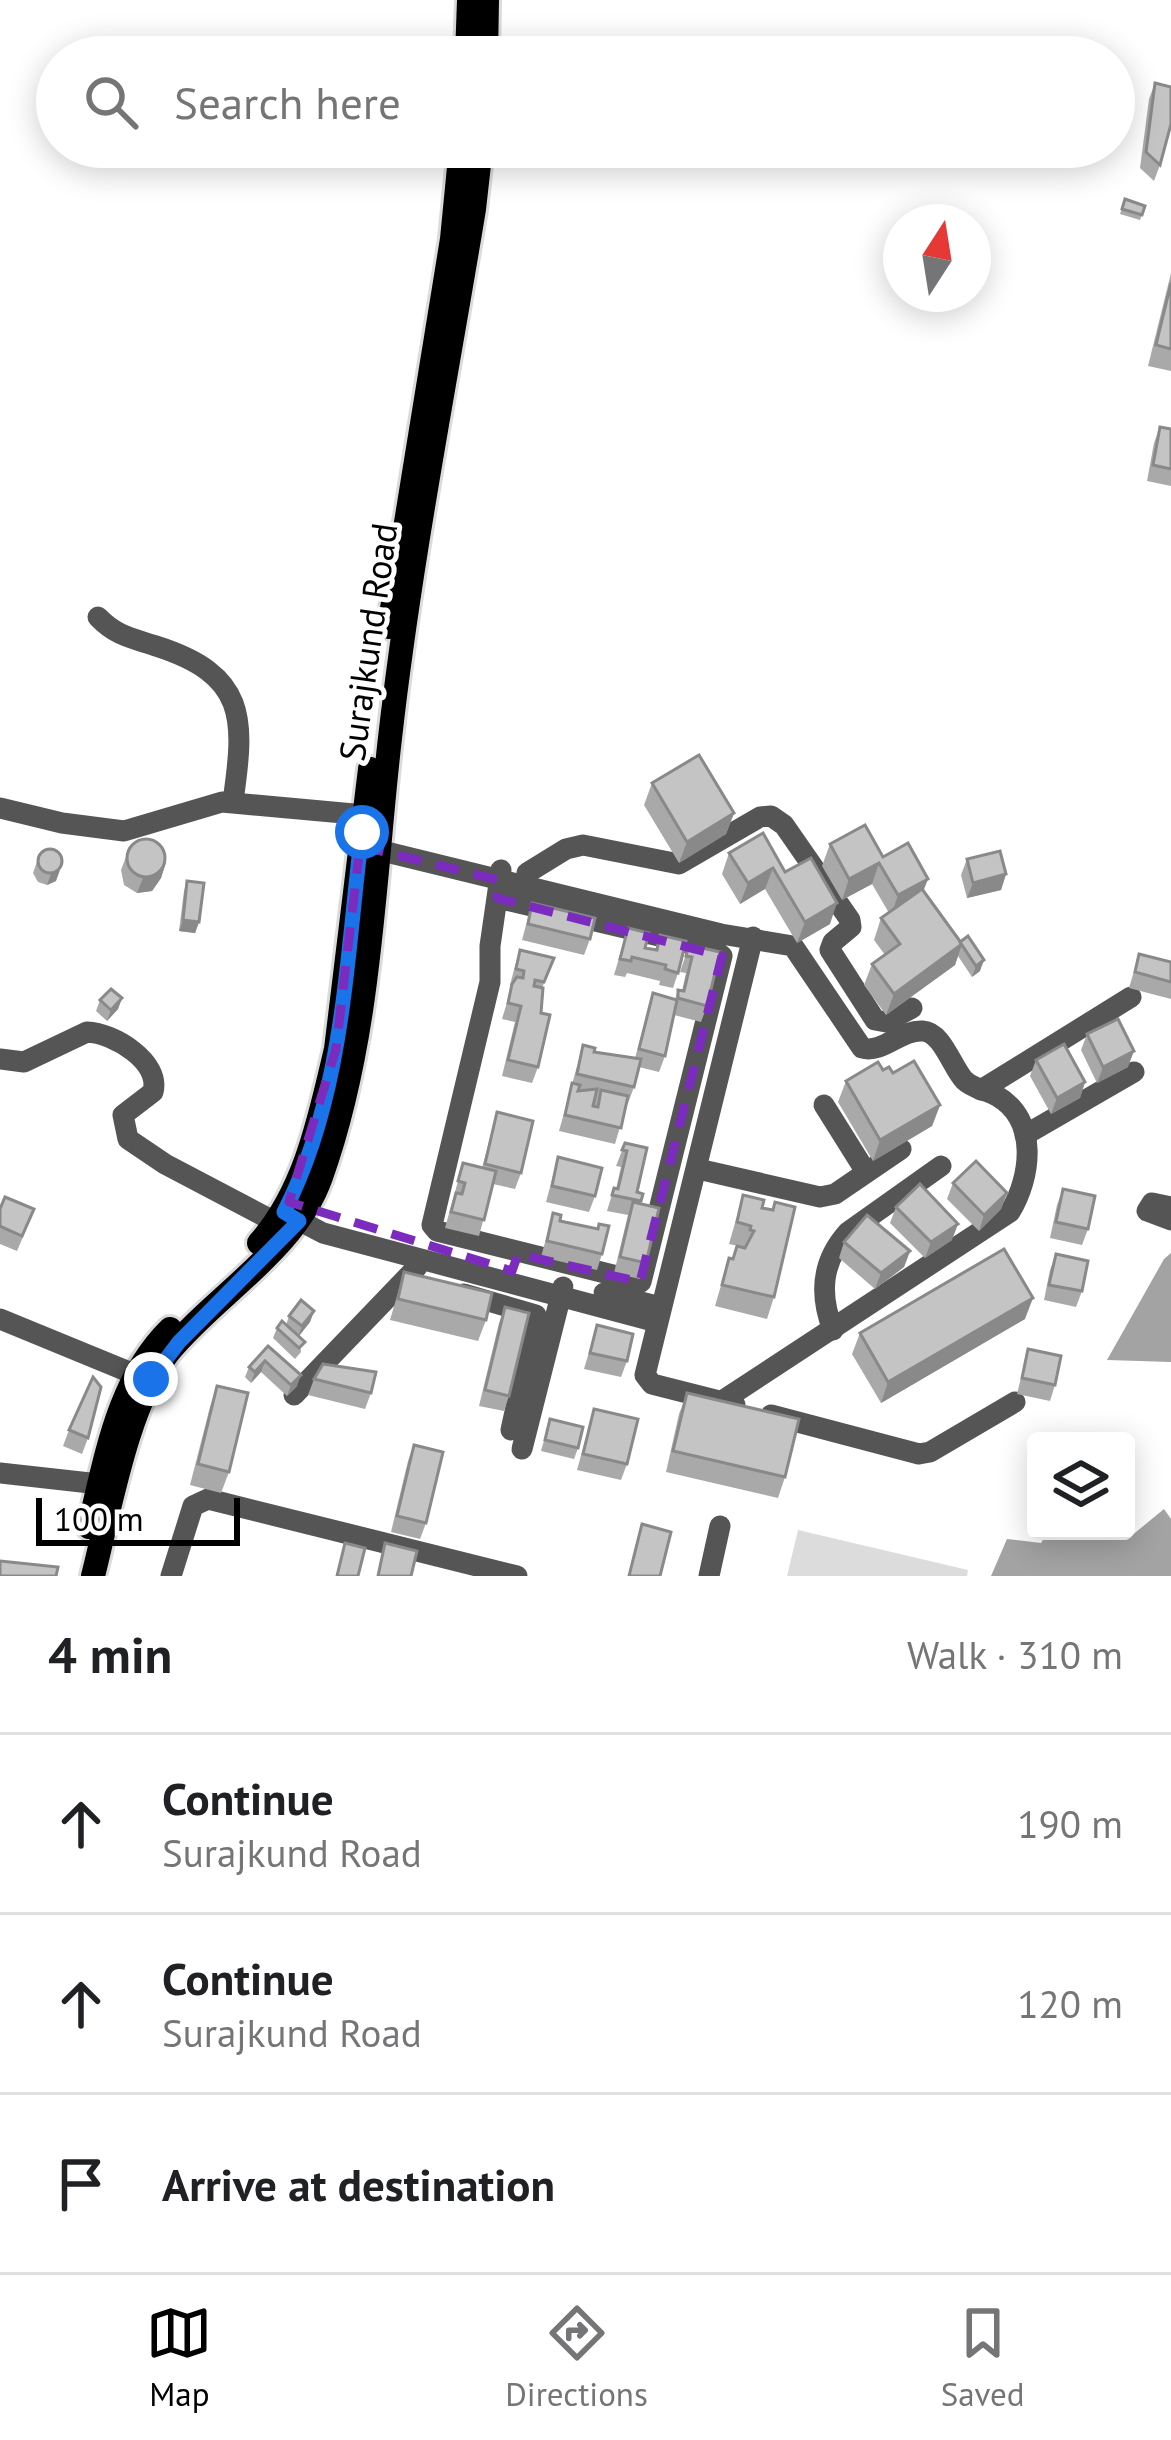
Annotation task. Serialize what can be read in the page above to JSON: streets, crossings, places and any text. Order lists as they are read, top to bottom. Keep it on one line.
{"streets":{"main road":["Surajkund Road"]},"scale_bar":"100 m","north":"top","page":{"search":"Search here","scale":"100 m","heading":["4 min","Walk · 310 m"],"list":[["Continue","Surajkund Road","190 m"],["Continue","Surajkund Road","120 m"],"Arrive at destination"],"nav":["Map","Directions","Saved"]}}
